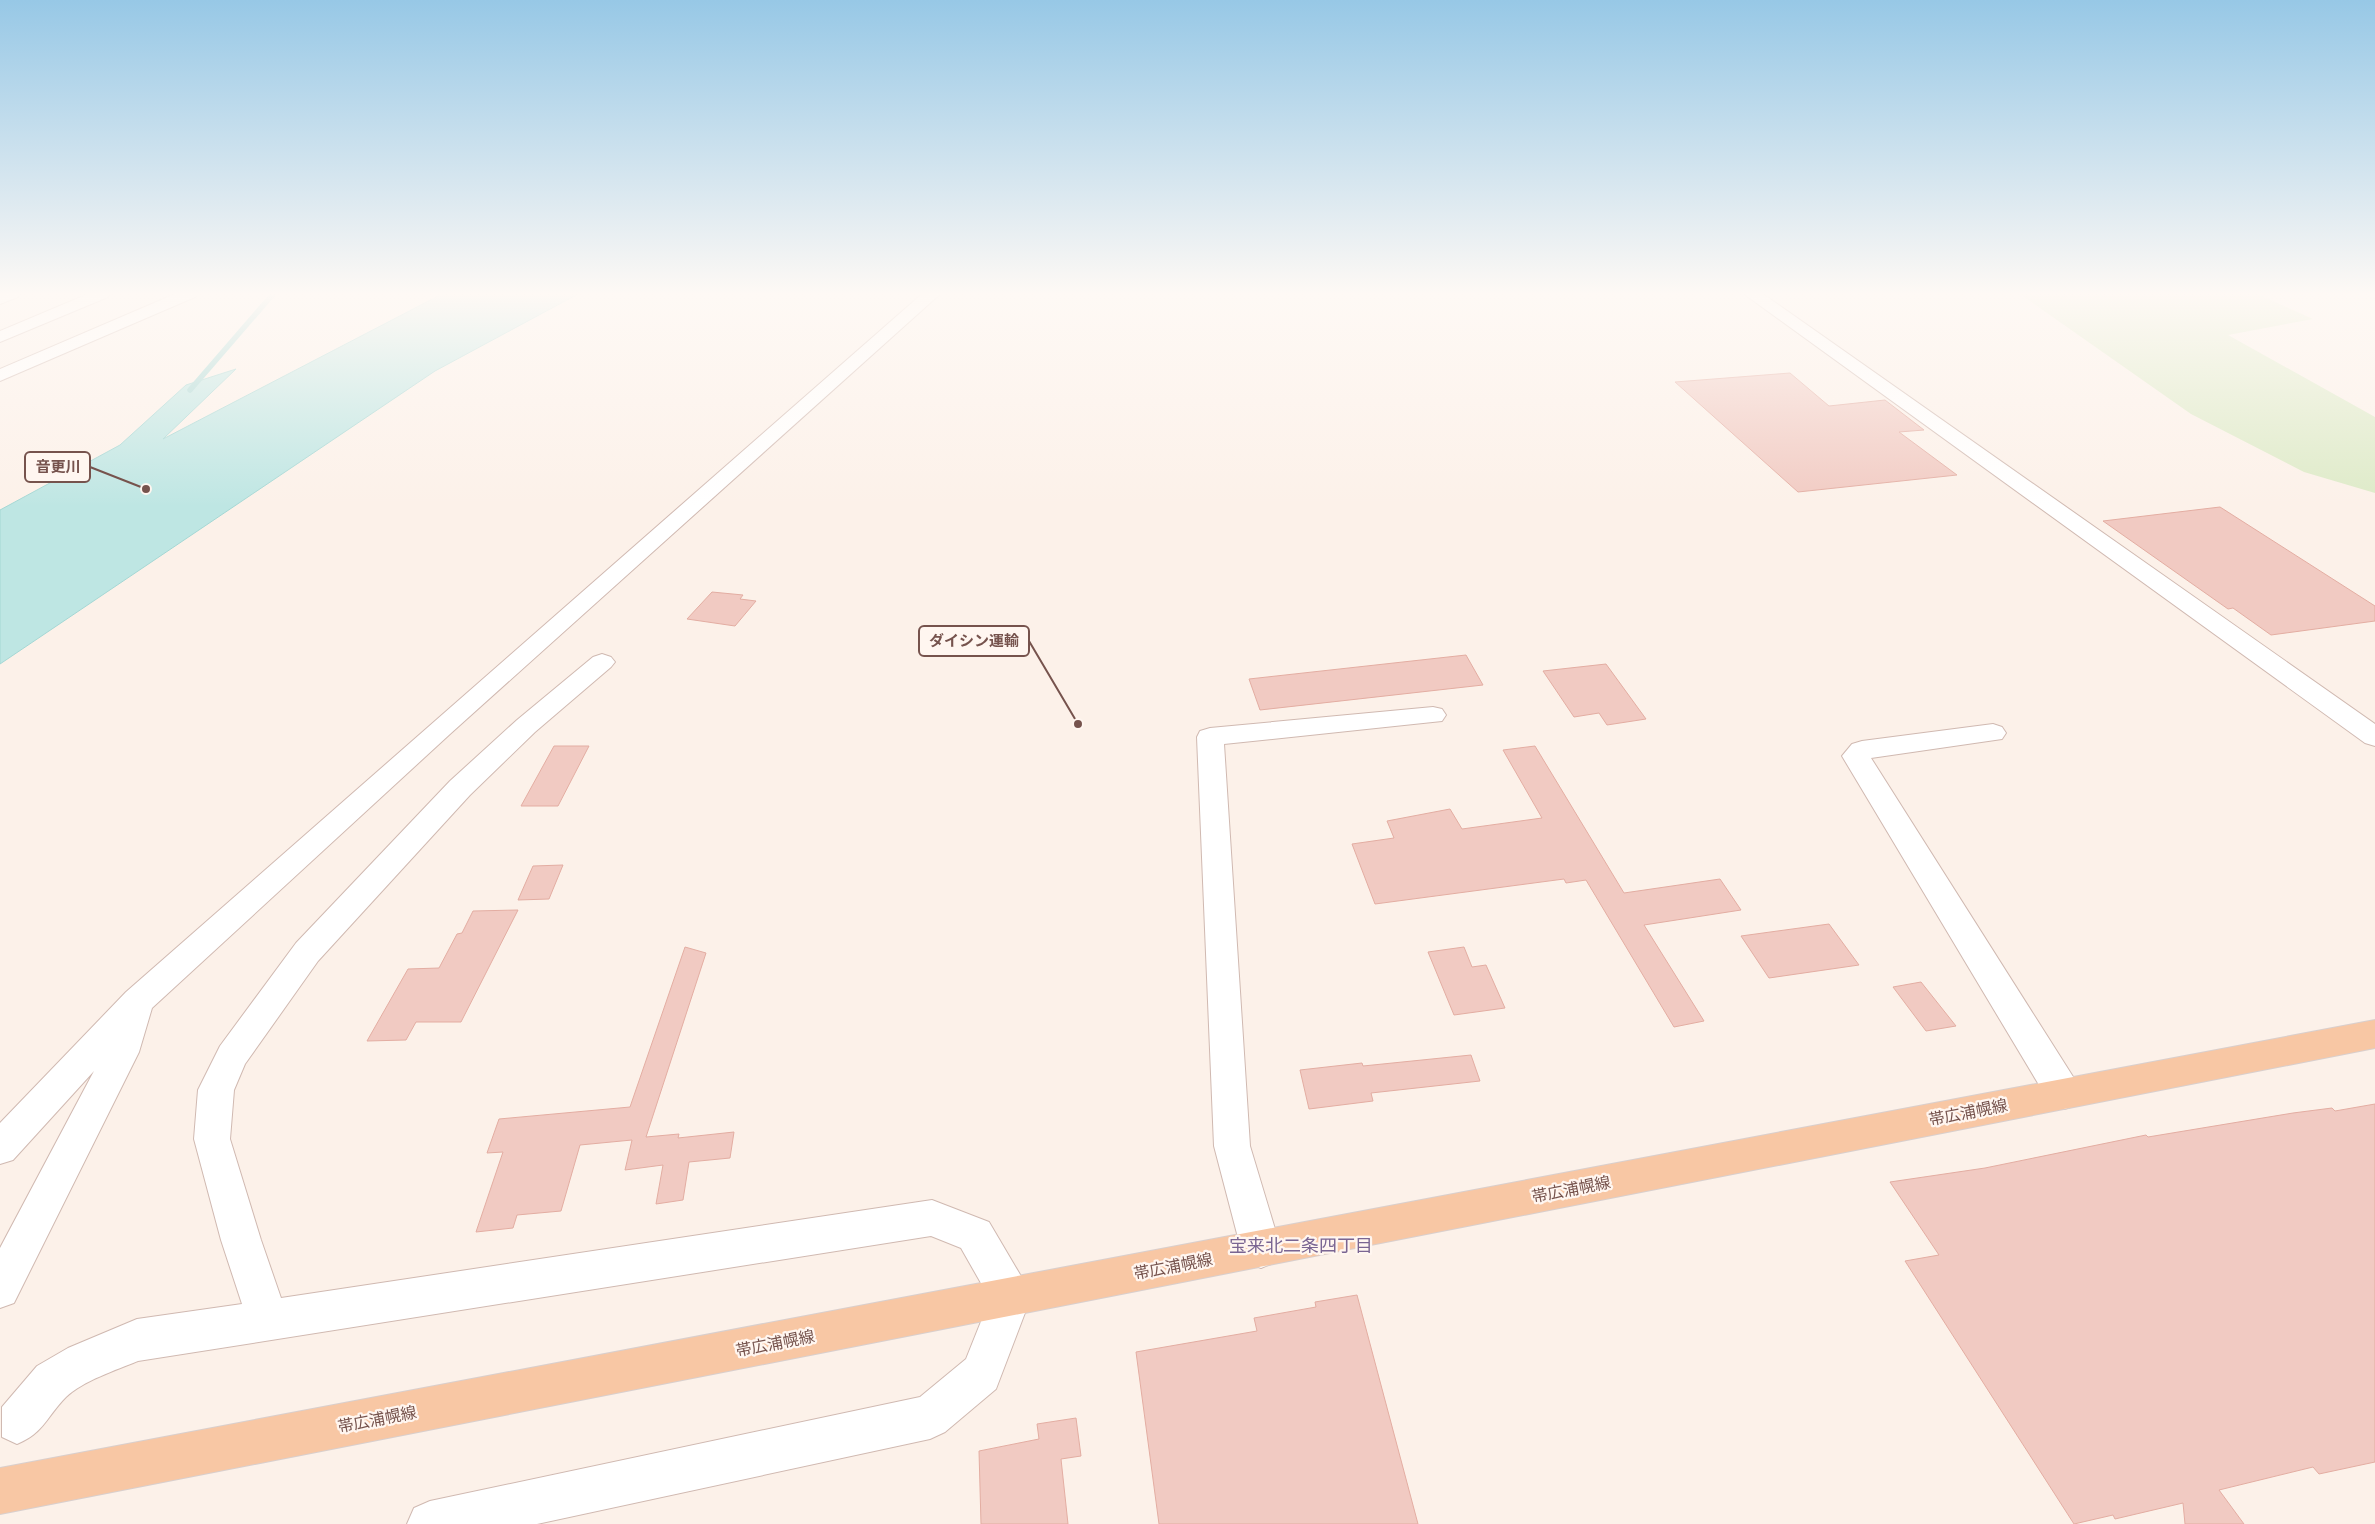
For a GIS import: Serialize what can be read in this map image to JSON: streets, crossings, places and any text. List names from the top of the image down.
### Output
{
  "streets": {
    "main road": ["帯広浦幌線"]
  },
  "districts": ["宝来北二条四丁目"],
  "places": ["音更川", "ダイシン運輸"]
}
